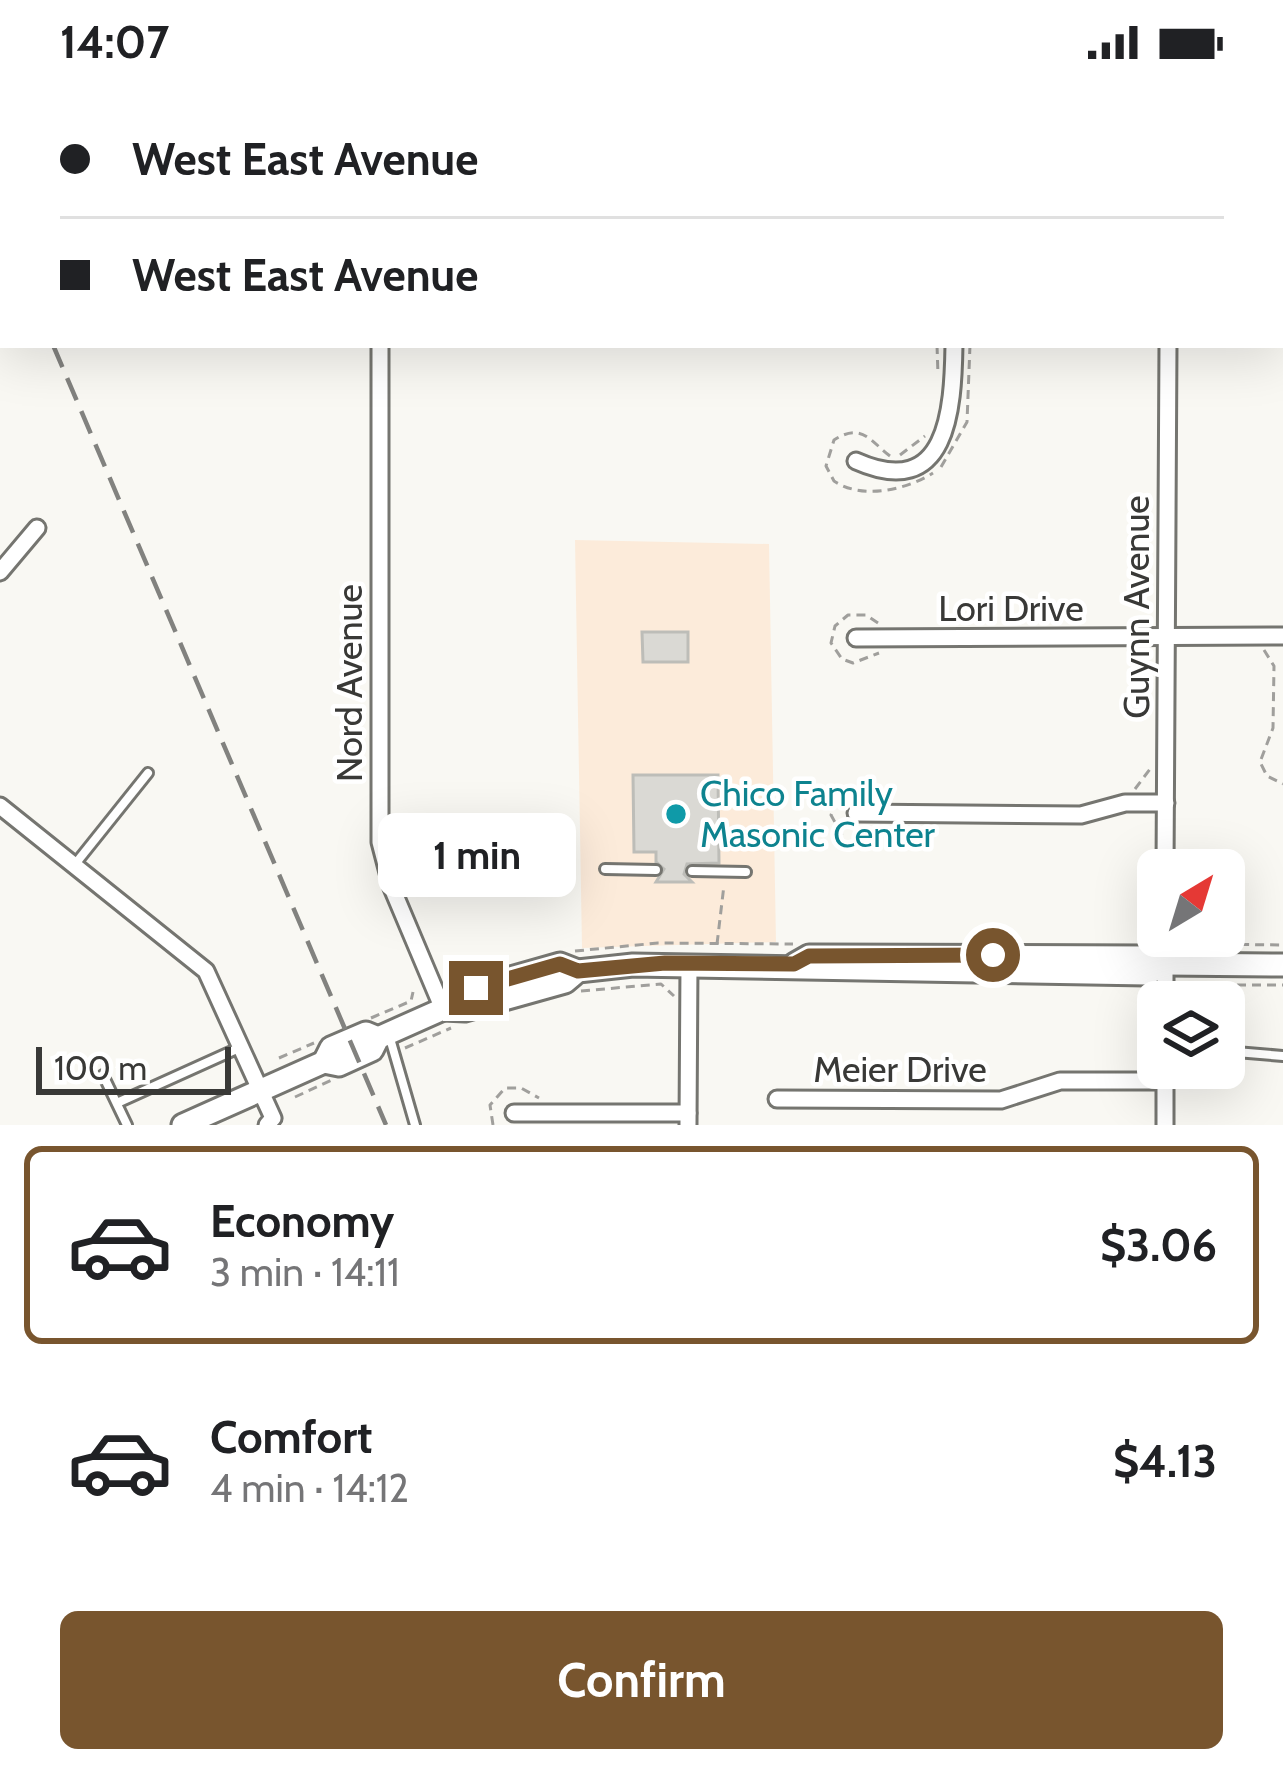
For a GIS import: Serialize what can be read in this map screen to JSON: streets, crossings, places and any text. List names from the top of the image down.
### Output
{
  "streets": {
    "street": [
      "Guynn Avenue",
      "Lori Drive",
      "Nord Avenue",
      "Meier Drive"
    ]
  },
  "crossings": [
    ["Guynn Avenue", "Lori Drive"]
  ],
  "places": ["Chico Family Masonic Center"],
  "scale_bar": "100 m",
  "north": "top right",
  "page": {
    "status": "14:07",
    "banner": ["West East Avenue", "West East Avenue"],
    "bubble": "1 min",
    "scale": "100 m",
    "list": [
      {
        "name": "Economy",
        "note": "3 min · 14:11",
        "value": "$3.06"
      },
      {
        "name": "Comfort",
        "note": "4 min · 14:12",
        "value": "$4.13"
      }
    ],
    "buttons": "Confirm"
  }
}
